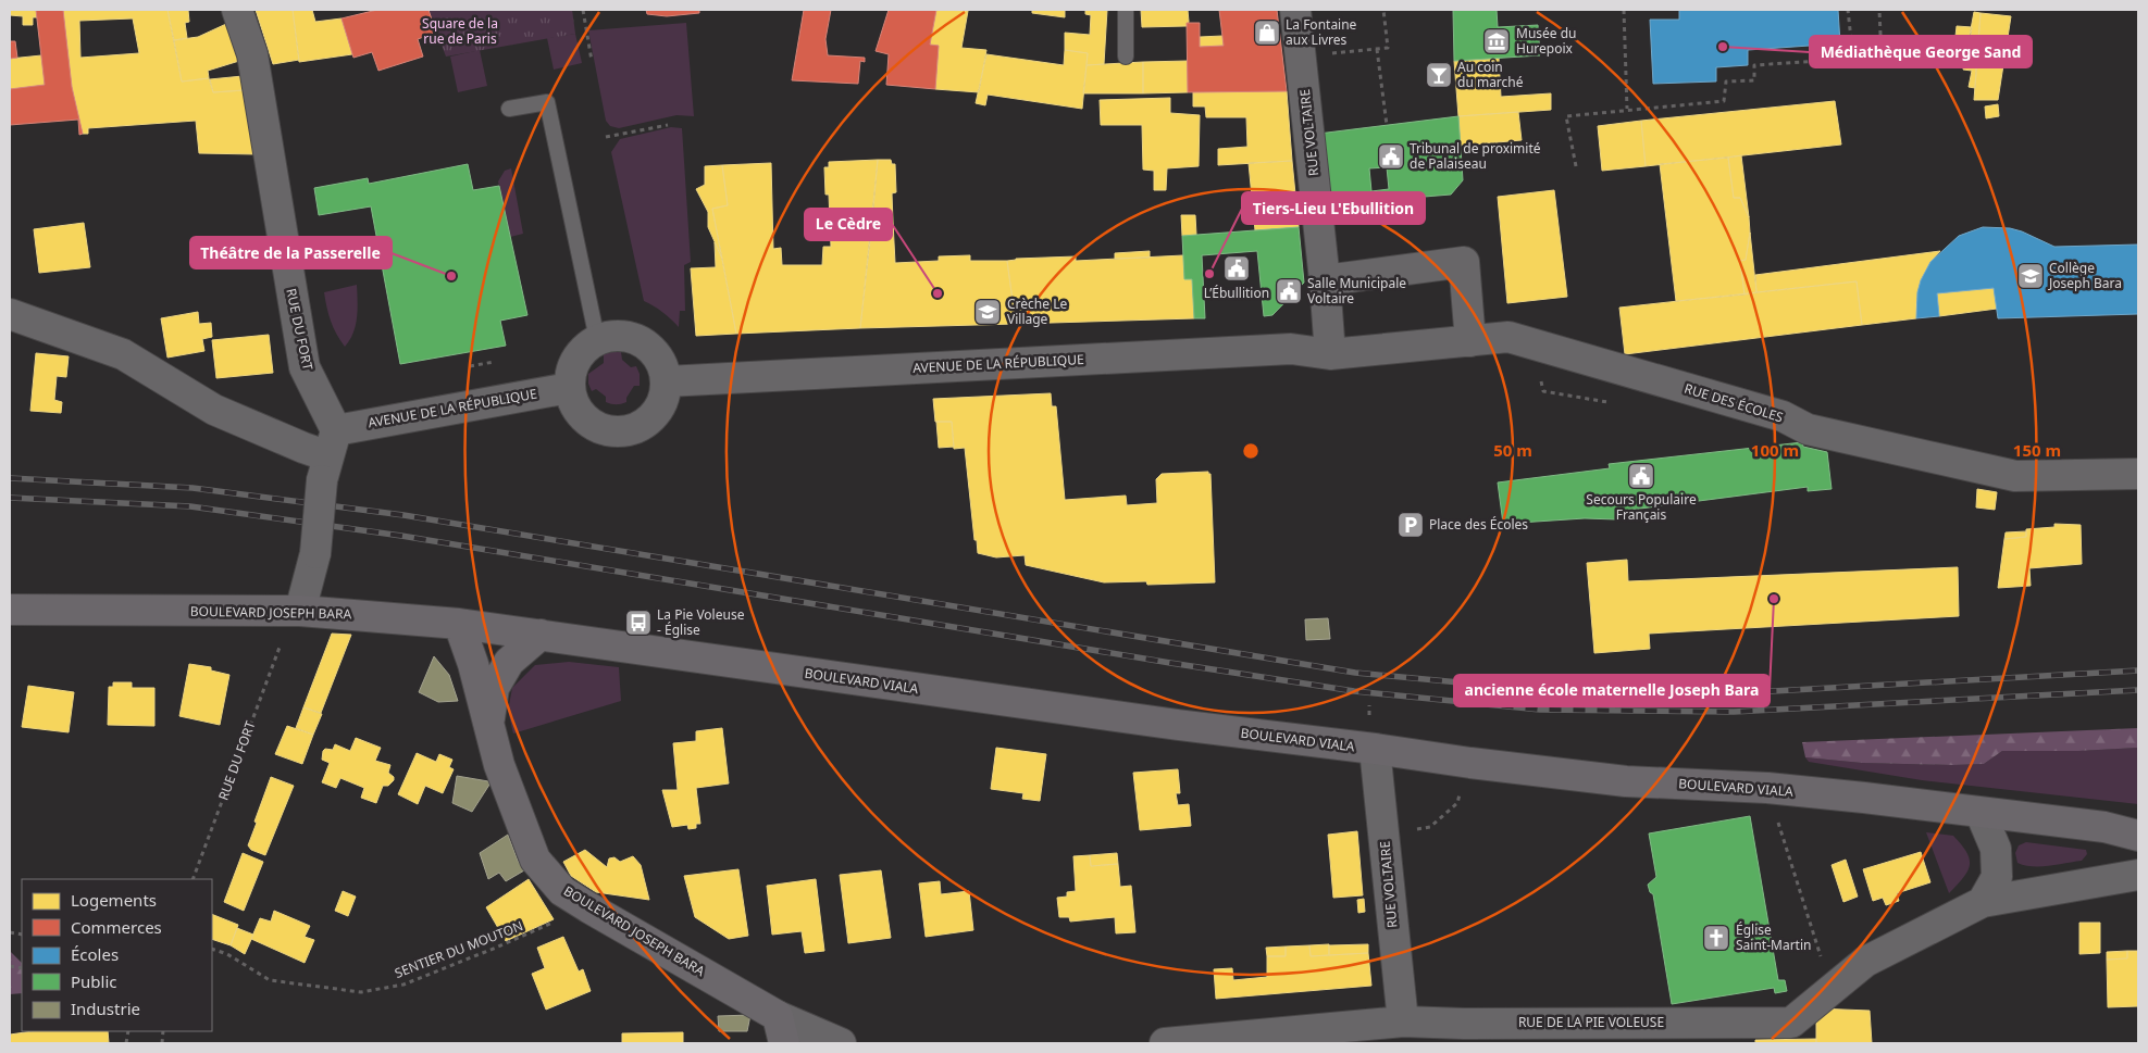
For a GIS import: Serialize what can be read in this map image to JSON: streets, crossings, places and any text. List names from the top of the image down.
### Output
{
  "streets": {
    "street": [
      "RUE VOLTAIRE",
      "RUE DU FORT",
      "AVENUE DE LA RÉPUBLIQUE",
      "RUE DES ÉCOLES",
      "BOULEVARD JOSEPH BARA",
      "BOULEVARD VIALA",
      "RUE DE LA PIE VOLEUSE"
    ],
    "path": ["SENTIER DU MOUTON"]
  },
  "crossings": [
    ["RUE VOLTAIRE", "AVENUE DE LA RÉPUBLIQUE"],
    ["RUE VOLTAIRE", "RUE DES ÉCOLES"],
    ["RUE VOLTAIRE", "BOULEVARD VIALA"],
    ["RUE VOLTAIRE", "RUE DE LA PIE VOLEUSE"],
    ["RUE DU FORT", "AVENUE DE LA RÉPUBLIQUE"],
    ["RUE DU FORT", "BOULEVARD JOSEPH BARA"],
    ["AVENUE DE LA RÉPUBLIQUE", "RUE DES ÉCOLES"],
    ["BOULEVARD JOSEPH BARA", "BOULEVARD VIALA"],
    ["BOULEVARD JOSEPH BARA", "SENTIER DU MOUTON"]
  ],
  "parks": ["Square de la rue de Paris"],
  "places": {
    "shop": ["La Fontaine aux Livres"],
    "museum": ["Musée du Hurepoix"],
    "other": [
      "Médiathèque George Sand",
      "Tiers-Lieu L'Ebullition",
      "Théâtre de la Passerelle",
      "Le Cèdre",
      "ancienne école maternelle Joseph Bara"
    ],
    "bar": ["Au coin du marché"],
    "public building": [
      "Tribunal de proximité de Palaiseau",
      "L’Ébullition",
      "Salle Municipale Voltaire",
      "Secours Populaire Français"
    ],
    "school or university": ["Collège Joseph Bara", "Crèche Le Village"],
    "parking": ["Place des Écoles"],
    "bus stop": ["La Pie Voleuse - Église"],
    "church": ["Église Saint-Martin"]
  },
  "legend": [
    "Logements",
    "Commerces",
    "Écoles",
    "Public",
    "Industrie"
  ],
  "rings": ["50 m", "100 m", "150 m"]
}
